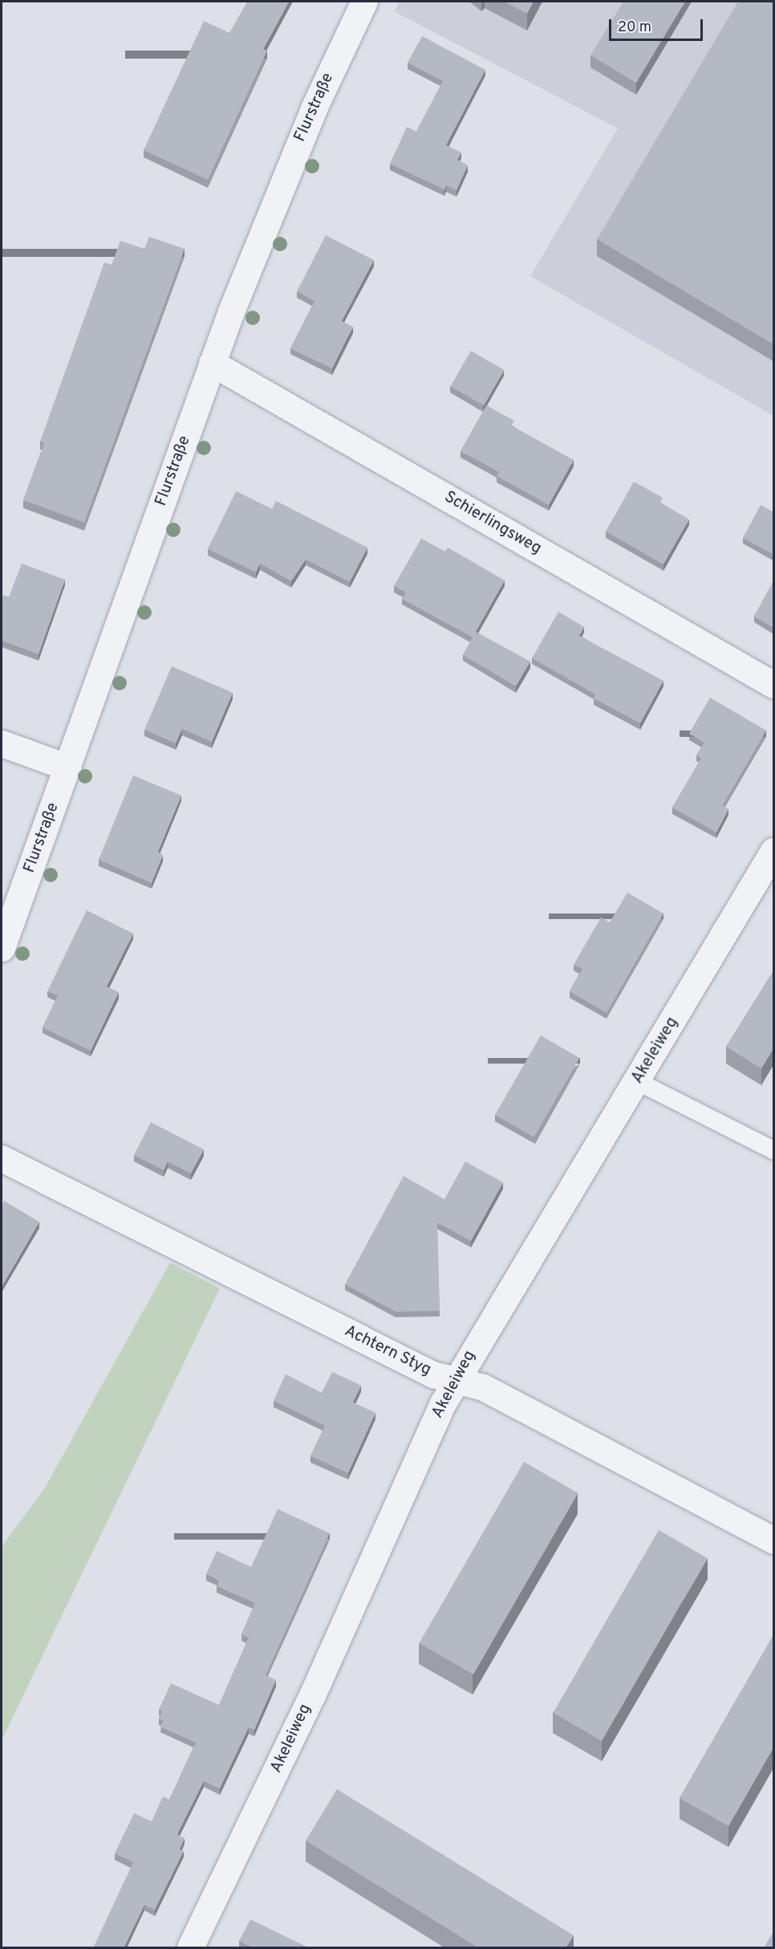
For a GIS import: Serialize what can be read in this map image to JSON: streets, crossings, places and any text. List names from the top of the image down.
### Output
{
  "streets": {
    "street": [
      "Flurstraße",
      "Schierlingsweg",
      "Akeleiweg",
      "Achtern Styg"
    ]
  },
  "crossings": [
    ["Flurstraße", "Schierlingsweg"],
    ["Akeleiweg", "Achtern Styg"]
  ],
  "scale_bar": "20 m"
}
